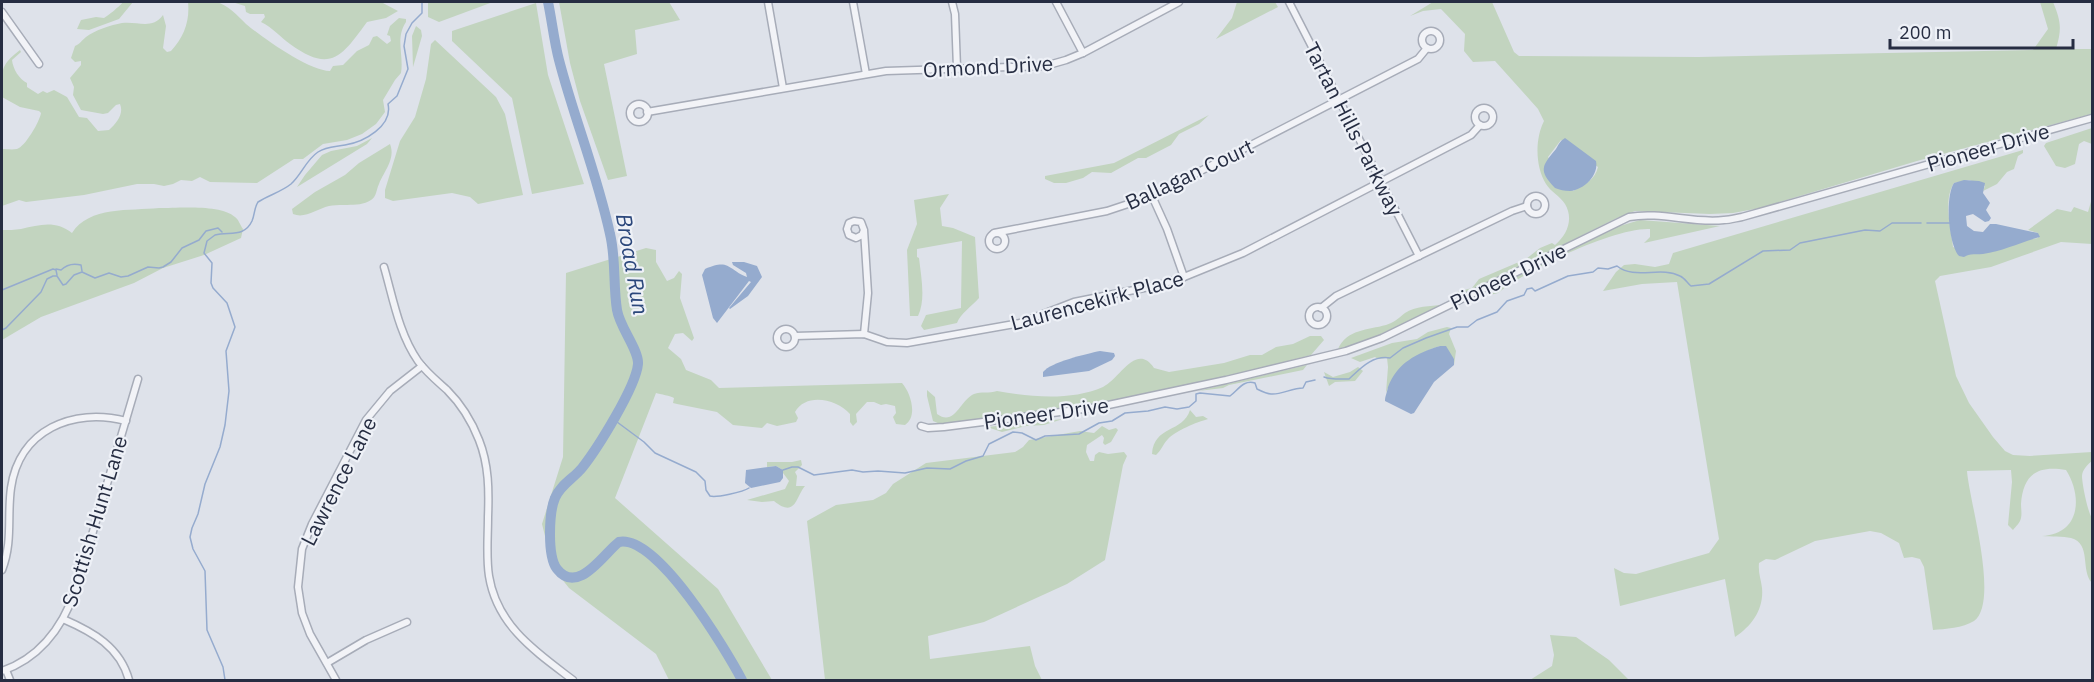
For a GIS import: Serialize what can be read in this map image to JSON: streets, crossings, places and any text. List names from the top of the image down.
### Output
{
  "streets": {
    "street": [
      "Ormond Drive",
      "Tartan Hills Parkway",
      "Pioneer Drive",
      "Ballagan Court",
      "Laurencekirk Place",
      "Lawrence Lane",
      "Scottish Hunt Lane"
    ]
  },
  "crossings": [
    ["Tartan Hills Parkway", "Ballagan Court"],
    ["Tartan Hills Parkway", "Laurencekirk Place"]
  ],
  "water": ["Broad Run"],
  "scale_bar": "200 m"
}
